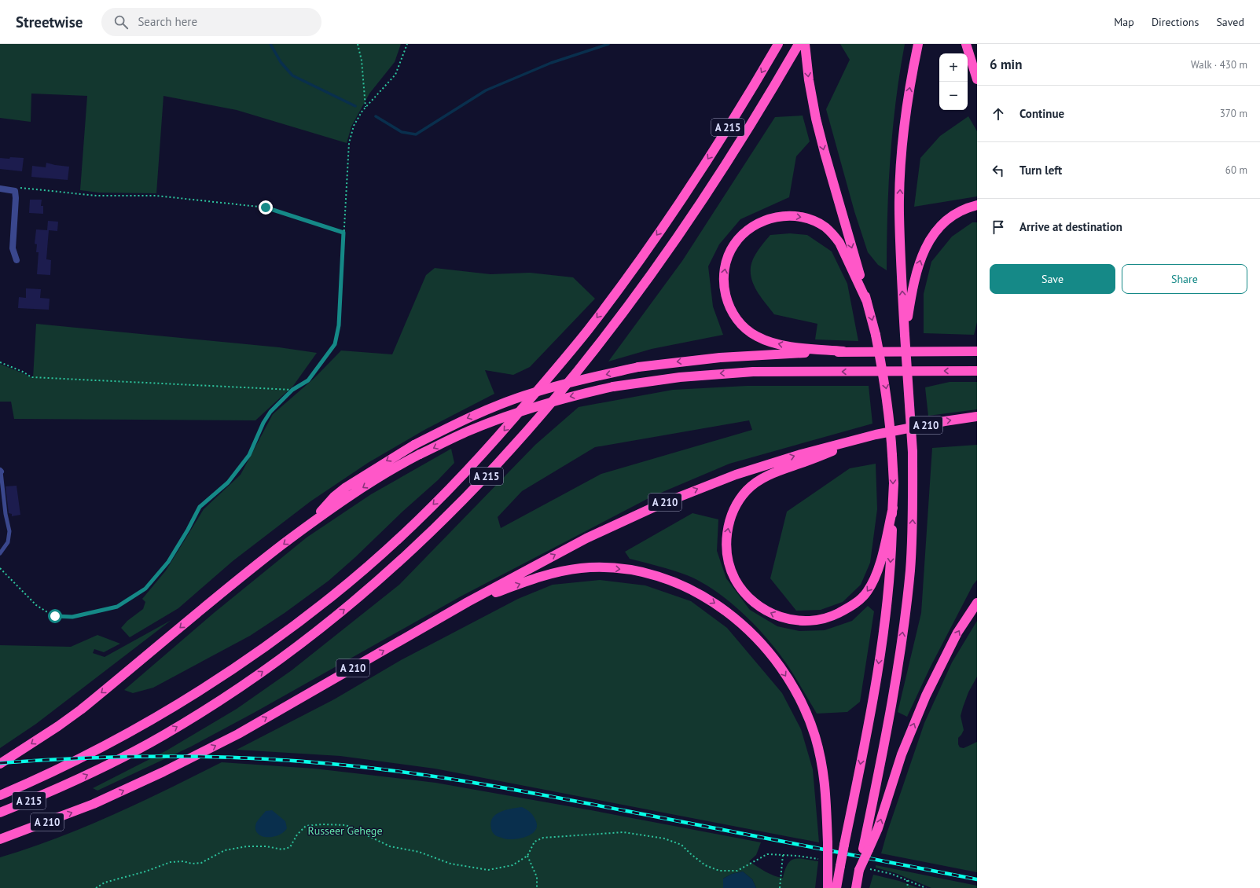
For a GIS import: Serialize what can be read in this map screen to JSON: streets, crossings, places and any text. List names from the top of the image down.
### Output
{
  "streets": {
    "highway": ["A 215", "A 210"]
  },
  "parks": ["Russeer Gehege"],
  "page": {
    "header": "Streetwise",
    "search": "Search here",
    "nav": ["Map", "Directions", "Saved"],
    "heading": ["6 min", "Walk · 430 m"],
    "map_buttons": ["+", "−"],
    "list": [
      ["Continue", "370 m"],
      ["Turn left", "60 m"],
      "Arrive at destination"
    ],
    "buttons": ["Save", "Share"]
  }
}
